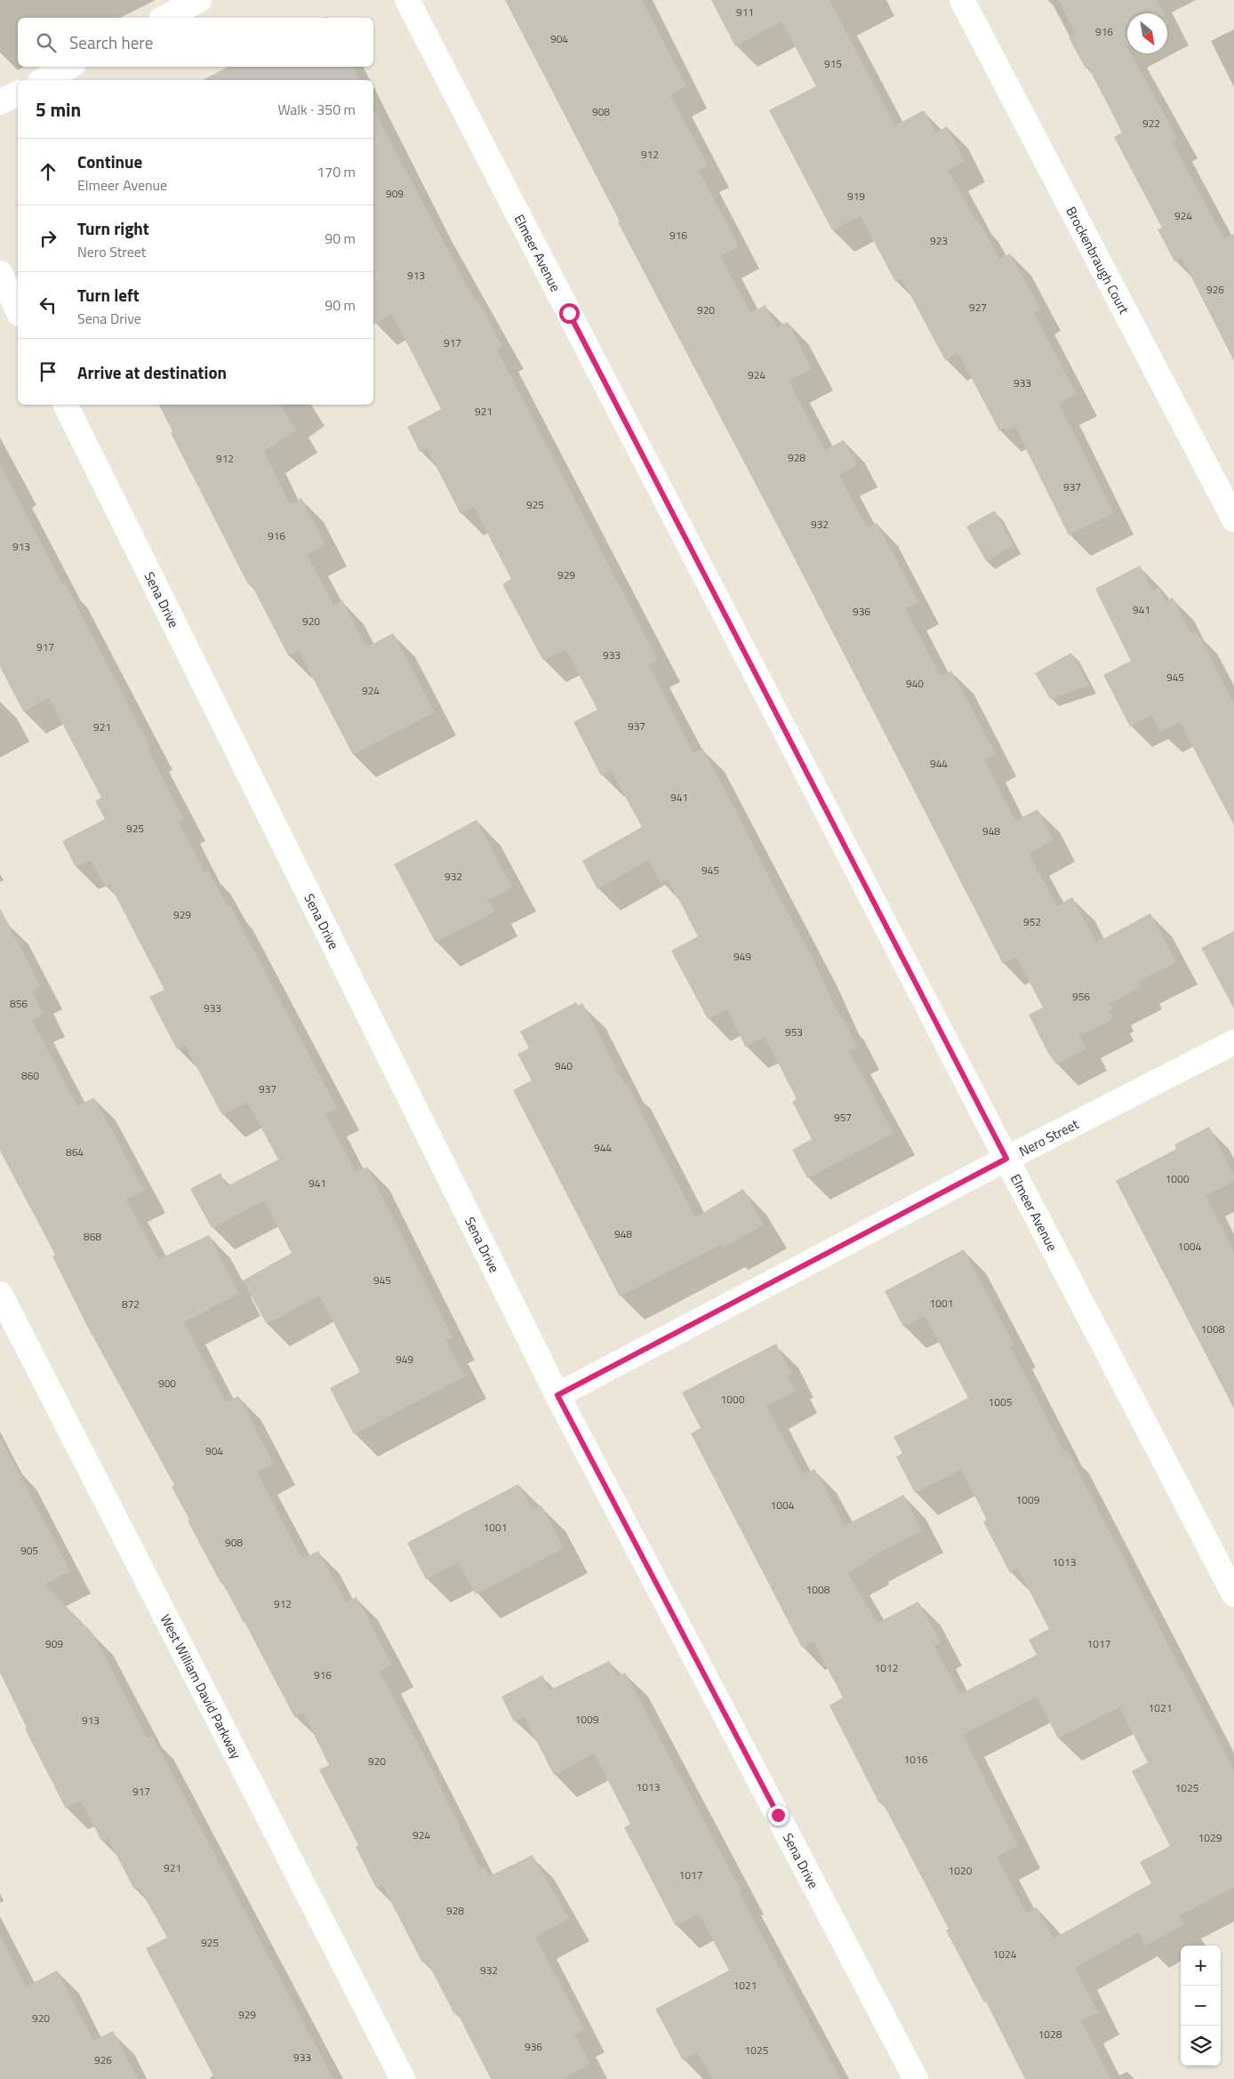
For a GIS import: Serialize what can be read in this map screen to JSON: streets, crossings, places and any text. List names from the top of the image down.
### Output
{
  "streets": {
    "street": [
      "Elmeer Avenue",
      "Brockenbraugh Court",
      "Sena Drive",
      "Nero Street",
      "West William David Parkway"
    ]
  },
  "crossings": [
    ["Elmeer Avenue", "Nero Street"],
    ["Sena Drive", "Nero Street"]
  ],
  "house_numbers": [
    "911",
    "916",
    "904",
    "915",
    "908",
    "922",
    "912",
    "909",
    "919",
    "924",
    "916",
    "923",
    "913",
    "926",
    "927",
    "920",
    "917",
    "924",
    "933",
    "921",
    "928",
    "912",
    "937",
    "925",
    "932",
    "916",
    "913",
    "929",
    "941",
    "936",
    "920",
    "917",
    "933",
    "945",
    "940",
    "924",
    "937",
    "921",
    "944",
    "941",
    "925",
    "948",
    "945",
    "932",
    "929",
    "952",
    "949",
    "956",
    "856",
    "933",
    "953",
    "940",
    "860",
    "937",
    "957",
    "944",
    "864",
    "1000",
    "941",
    "948",
    "868",
    "1004",
    "945",
    "1001",
    "872",
    "1008",
    "949",
    "900",
    "1000",
    "1005",
    "904",
    "1009",
    "1004",
    "1001",
    "908",
    "905",
    "1013",
    "1008",
    "912",
    "909",
    "1017",
    "1012",
    "916",
    "1021",
    "1009",
    "913",
    "1016",
    "920",
    "1013",
    "1025",
    "917",
    "924",
    "1029",
    "921",
    "1020",
    "1017",
    "928",
    "925",
    "1024",
    "932",
    "1021",
    "929",
    "920",
    "1028",
    "936",
    "1025",
    "933",
    "926"
  ],
  "north": "bottom right",
  "page": {
    "search": "Search here",
    "heading": ["5 min", "Walk · 350 m"],
    "list": [
      ["Continue", "Elmeer Avenue", "170 m"],
      ["Turn right", "Nero Street", "90 m"],
      ["Turn left", "Sena Drive", "90 m"],
      "Arrive at destination"
    ],
    "map_buttons": ["+", "−"]
  }
}
